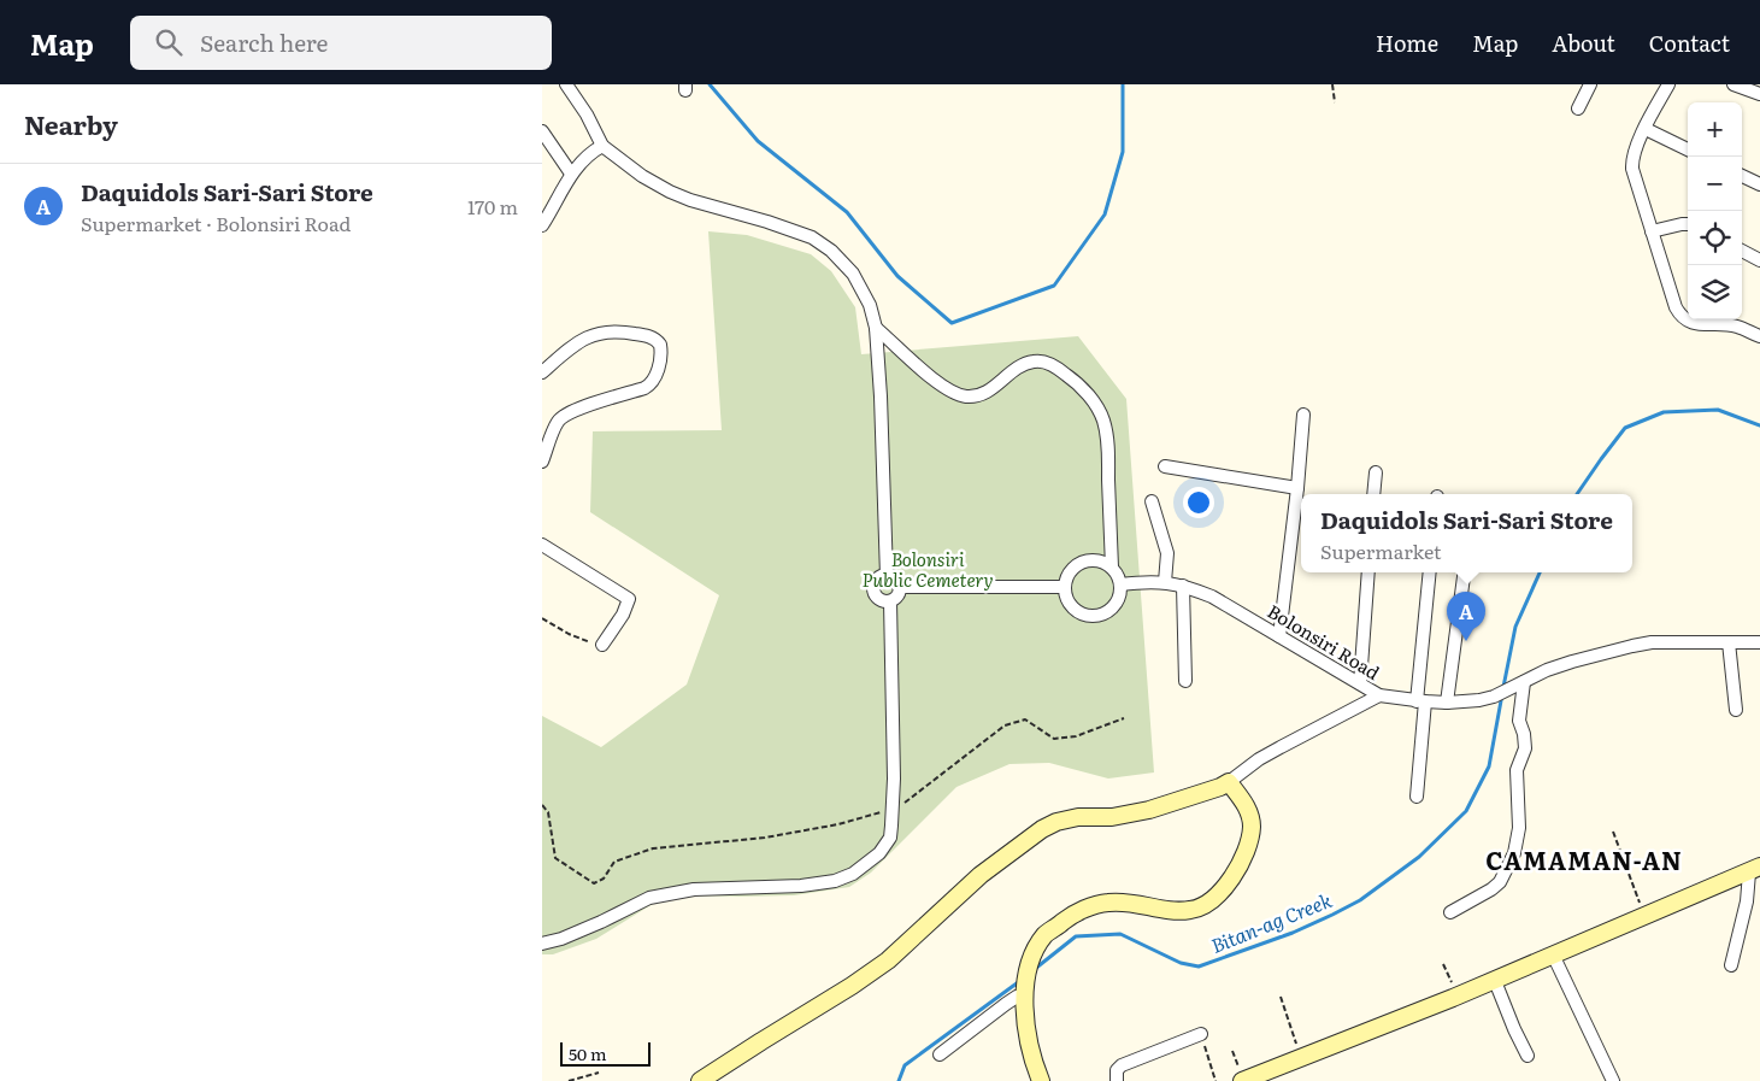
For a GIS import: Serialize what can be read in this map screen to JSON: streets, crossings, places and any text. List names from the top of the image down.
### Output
{
  "streets": {
    "street": ["Bolonsiri Road"]
  },
  "districts": ["CAMAMAN-AN"],
  "water": ["Bitan-ag Creek"],
  "parks": ["Bolonsiri Public Cemetery"],
  "scale_bar": "50 m",
  "page": {
    "header": "Map",
    "search": "Search here",
    "nav": [
      "Home",
      "Map",
      "About",
      "Contact"
    ],
    "heading": "Nearby",
    "map_buttons": ["+", "−"],
    "list": [
      {
        "mark": "A",
        "name": "Daquidols Sari-Sari Store",
        "note": "Supermarket · Bolonsiri Road",
        "value": "170 m"
      }
    ],
    "popup": ["Daquidols Sari-Sari Store", "Supermarket"],
    "pins": "A",
    "scale": "50 m"
  }
}
